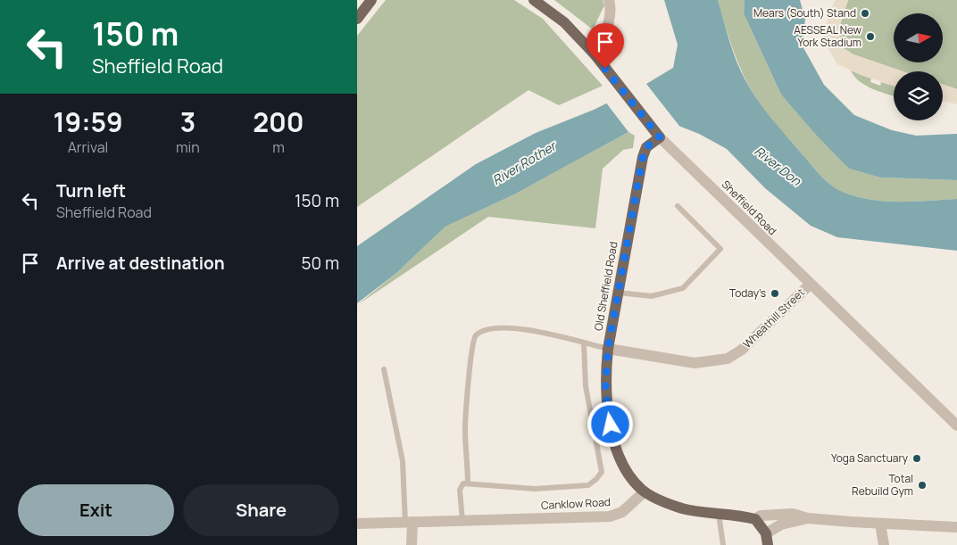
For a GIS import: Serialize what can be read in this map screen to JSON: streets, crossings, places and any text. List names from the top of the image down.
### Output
{
  "streets": {
    "main road": ["Sheffield Road", "Old Sheffield Road"],
    "street": ["Wheathill Street", "Canklow Road"]
  },
  "crossings": [
    ["Sheffield Road", "Old Sheffield Road"],
    ["Sheffield Road", "Wheathill Street"],
    ["Old Sheffield Road", "Wheathill Street"],
    ["Old Sheffield Road", "Canklow Road"]
  ],
  "water": ["River Rother", "River Don"],
  "places": [
    "Mears (South) Stand",
    "AESSEAL New York Stadium",
    "Today’s",
    "Yoga Sanctuary",
    "Total Rebuild Gym"
  ],
  "north": "right",
  "page": {
    "turn": ["150 m", "Sheffield Road"],
    "eta": [
      "19:59",
      "Arrival",
      "3",
      "min",
      "200",
      "m"
    ],
    "list": [
      {
        "name": "Turn left",
        "note": "Sheffield Road",
        "value": "150 m"
      },
      {
        "name": "Arrive at destination",
        "value": "50 m"
      }
    ],
    "buttons": ["Exit", "Share"]
  }
}
